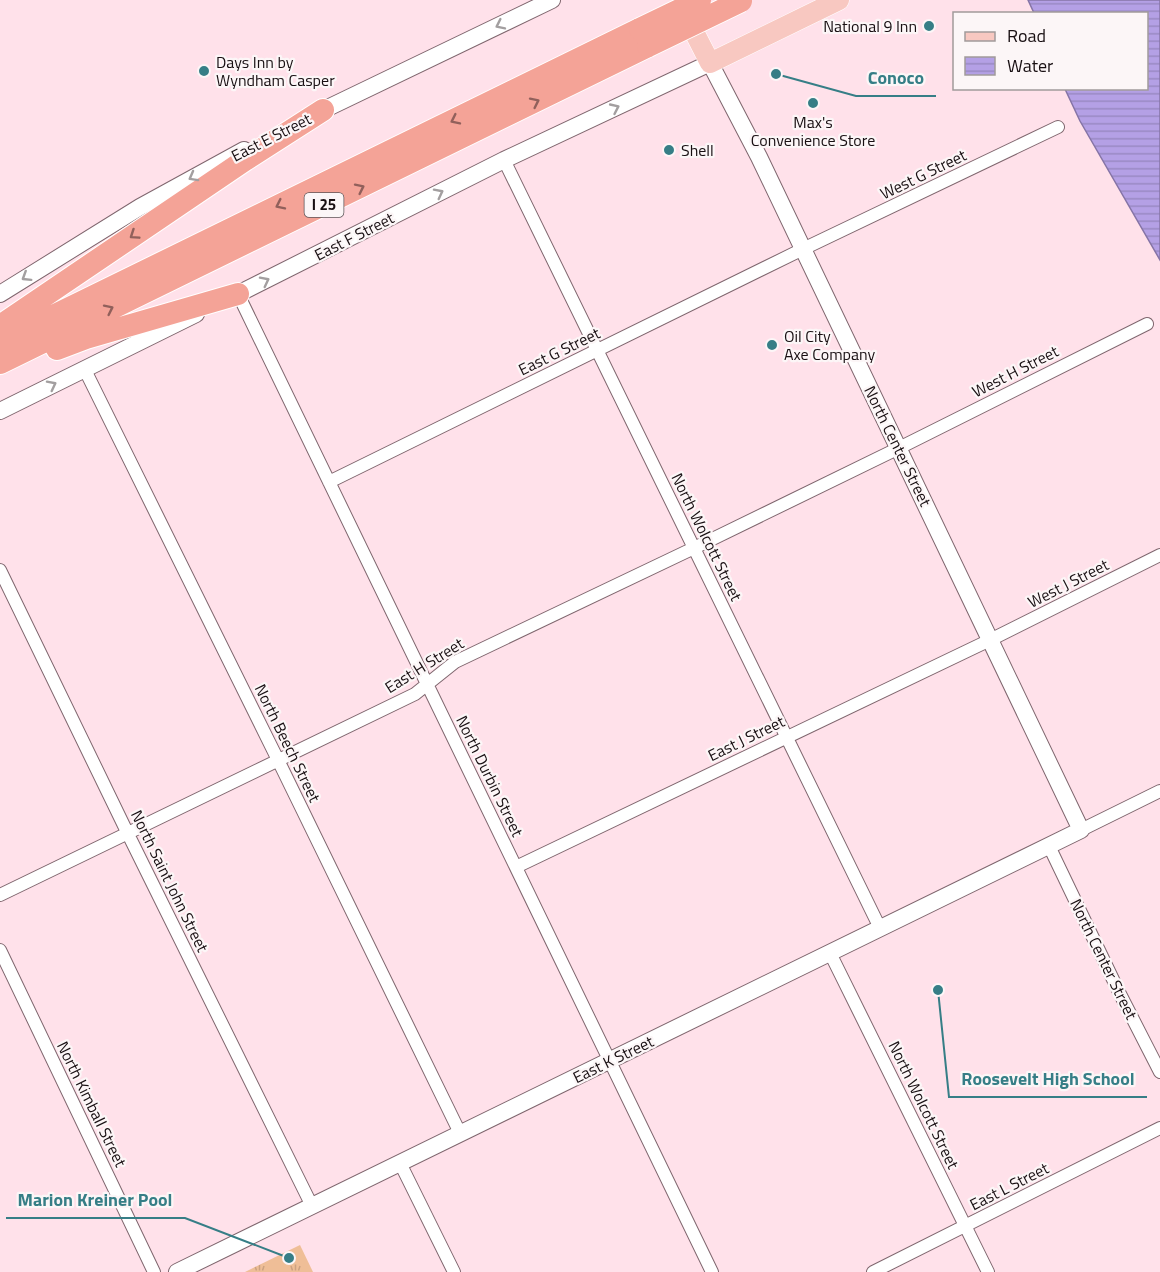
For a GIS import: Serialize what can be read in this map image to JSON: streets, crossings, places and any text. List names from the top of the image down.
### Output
{
  "streets": {
    "highway": ["I 25"],
    "main road": ["North Center Street"],
    "street": [
      "East E Street",
      "West G Street",
      "East F Street",
      "East G Street",
      "West H Street",
      "North Wolcott Street",
      "West J Street",
      "East H Street",
      "East J Street",
      "North Beech Street",
      "North Durbin Street",
      "North Saint John Street",
      "East K Street",
      "North Kimball Street",
      "East L Street"
    ]
  },
  "crossings": [
    ["West G Street", "East G Street"],
    ["West G Street", "North Center Street"],
    ["East F Street", "North Center Street"],
    ["East F Street", "North Wolcott Street"],
    ["East F Street", "North Beech Street"],
    ["East F Street", "North Durbin Street"],
    ["East G Street", "North Center Street"],
    ["East G Street", "North Wolcott Street"],
    ["East G Street", "North Durbin Street"],
    ["West H Street", "North Center Street"],
    ["West H Street", "East H Street"],
    ["North Center Street", "West J Street"],
    ["North Center Street", "East H Street"],
    ["North Center Street", "East J Street"],
    ["North Center Street", "East K Street"],
    ["North Wolcott Street", "East H Street"],
    ["North Wolcott Street", "East J Street"],
    ["North Wolcott Street", "East K Street"],
    ["North Wolcott Street", "East L Street"],
    ["West J Street", "East J Street"],
    ["East H Street", "North Beech Street"],
    ["East H Street", "North Durbin Street"],
    ["East H Street", "North Saint John Street"],
    ["East J Street", "North Durbin Street"],
    ["North Beech Street", "East K Street"],
    ["North Durbin Street", "East K Street"],
    ["North Saint John Street", "East K Street"]
  ],
  "one_way": ["East E Street", "East F Street"],
  "places": [
    "National 9 Inn",
    "Days Inn by Wyndham Casper",
    "Conoco",
    "Max's Convenience Store",
    "Shell",
    "Oil City Axe Company",
    "Roosevelt High School",
    "Marion Kreiner Pool"
  ],
  "legend": ["Road", "Water"]
}
